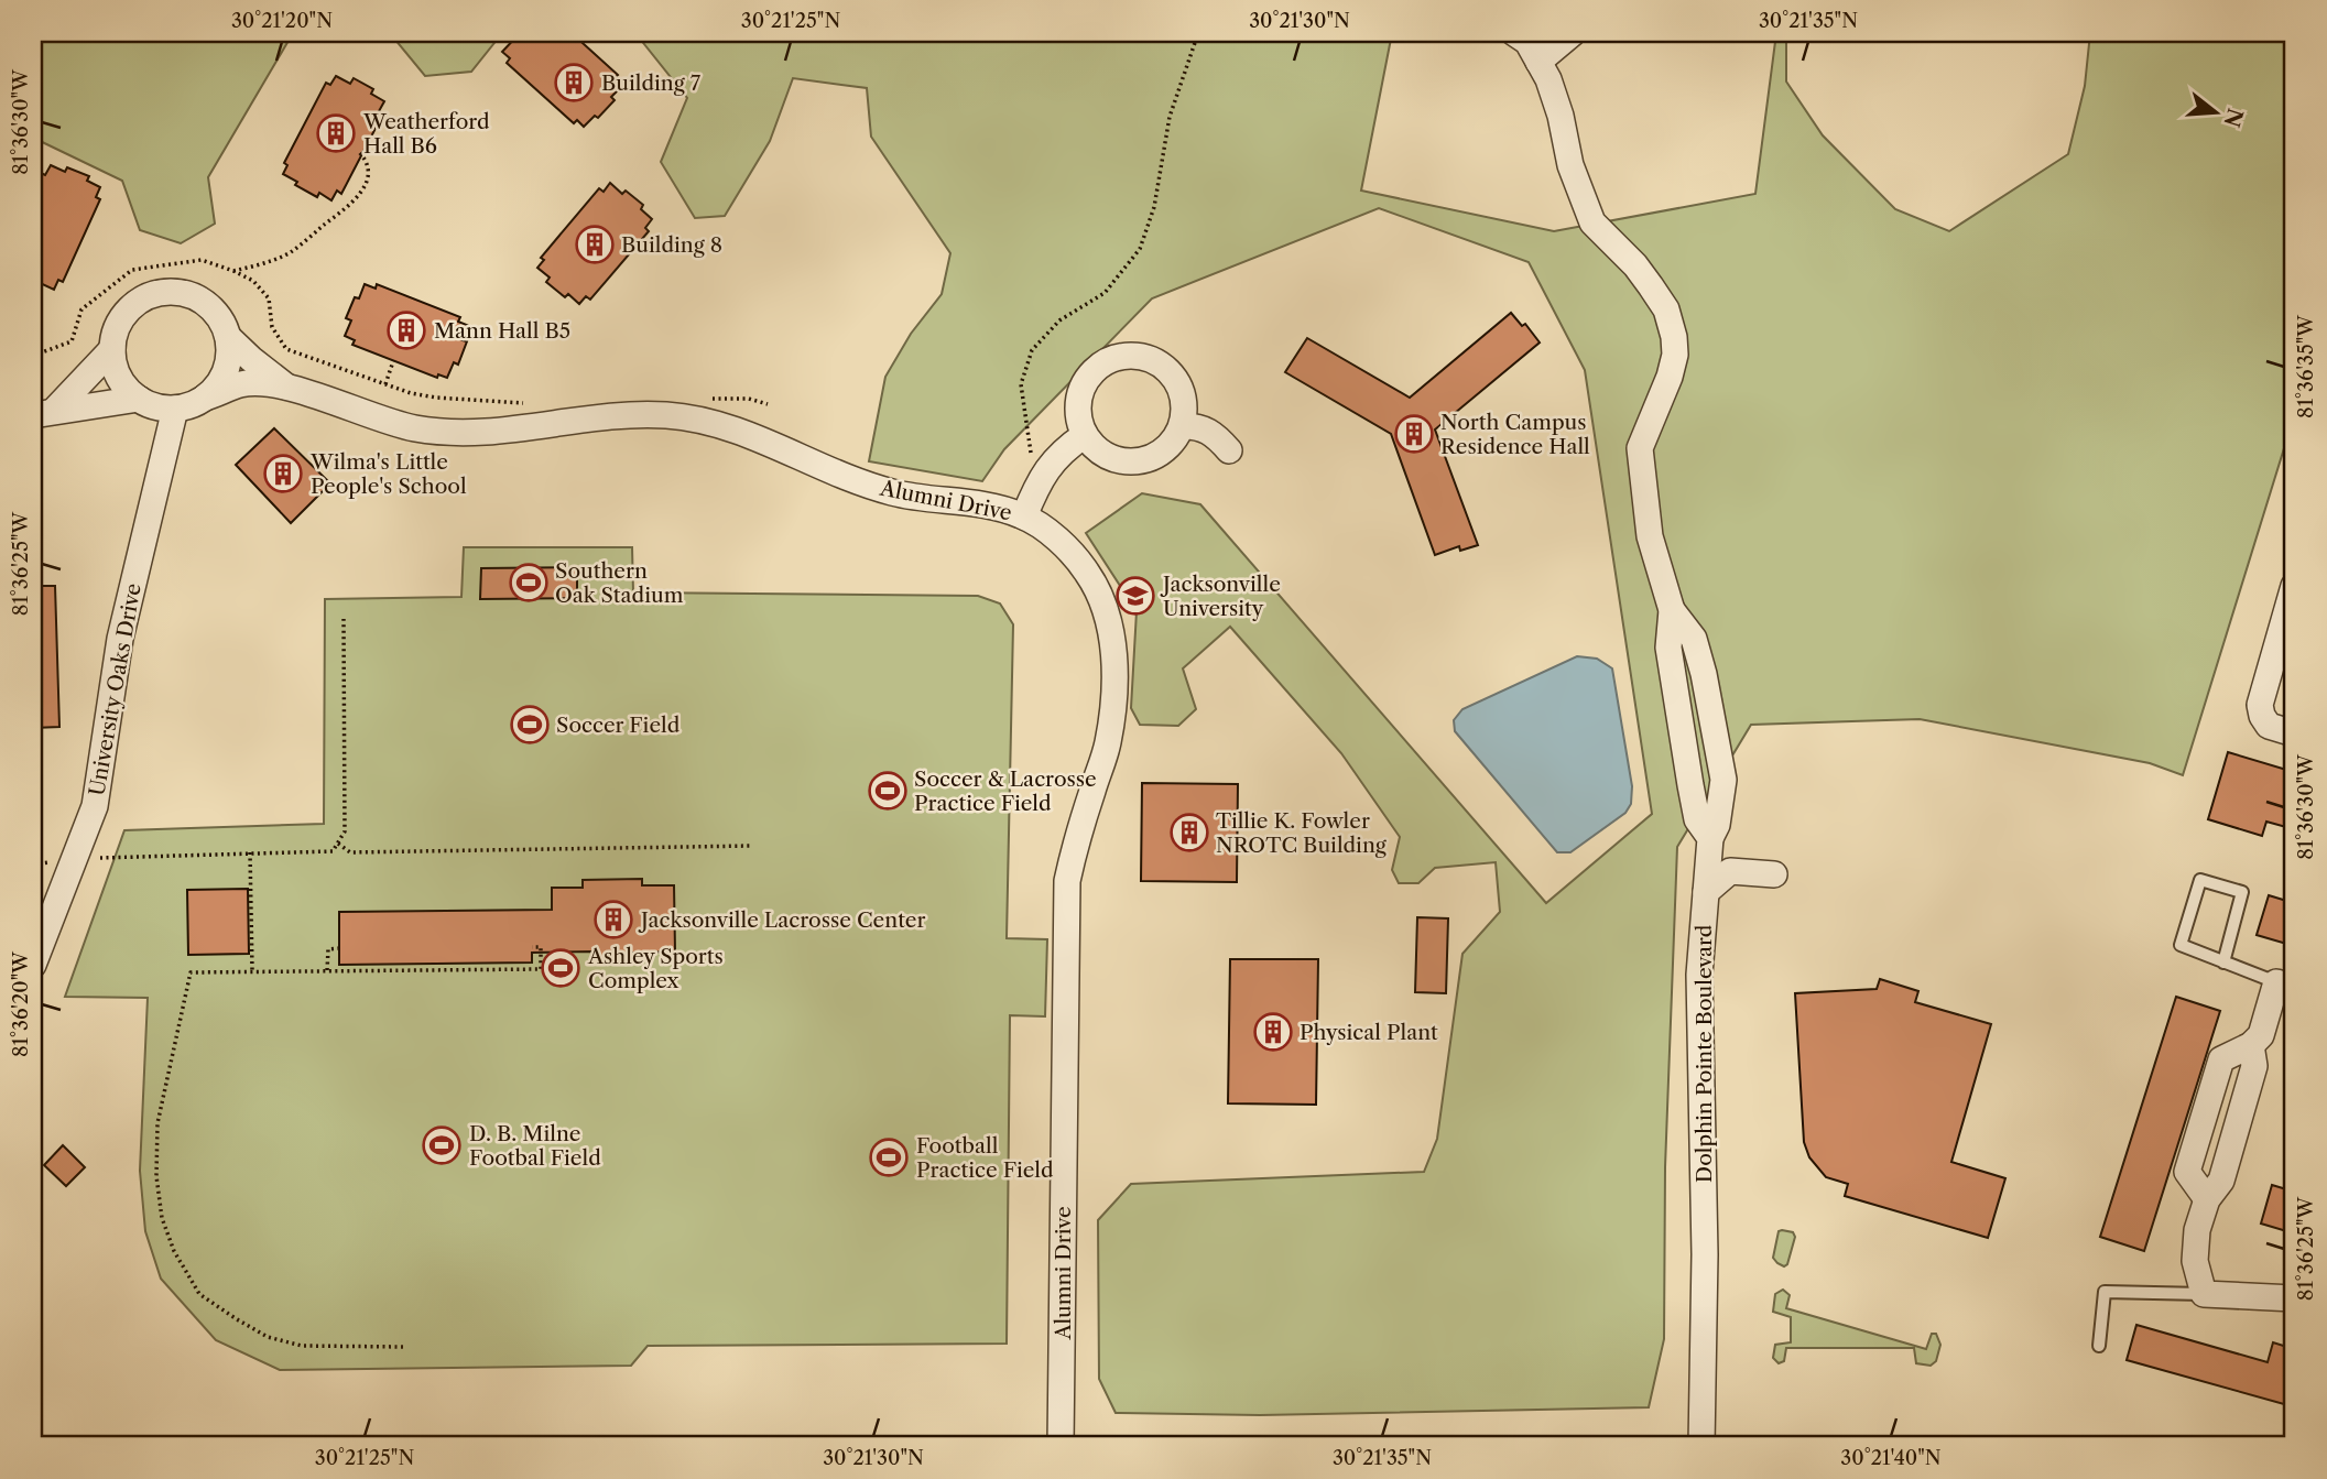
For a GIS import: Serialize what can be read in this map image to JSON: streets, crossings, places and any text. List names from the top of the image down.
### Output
{
  "streets": {
    "street": ["Alumni Drive", "University Oaks Drive", "Dolphin Pointe Boulevard"]
  },
  "crossings": [
    ["Alumni Drive", "University Oaks Drive"]
  ],
  "places": {
    "building": [
      "Building 7",
      "Weatherford Hall B6",
      "Building 8",
      "Mann Hall B5",
      "North Campus Residence Hall",
      "Wilma's Little People's School",
      "Tillie K. Fowler NROTC Building",
      "Jacksonville Lacrosse Center",
      "Physical Plant"
    ],
    "sports": [
      "Southern Oak Stadium",
      "Soccer Field",
      "Soccer & Lacrosse Practice Field",
      "Ashley Sports Complex",
      "D. B. Milne Footbal Field",
      "Football Practice Field"
    ],
    "school or university": ["Jacksonville University"]
  },
  "north": "right",
  "coordinates": [
    "30°21'20\"N",
    "30°21'25\"N",
    "30°21'30\"N",
    "30°21'35\"N",
    "81°36'30\"W",
    "81°36'35\"W",
    "81°36'25\"W",
    "81°36'20\"W",
    "30°21'40\"N"
  ]
}
